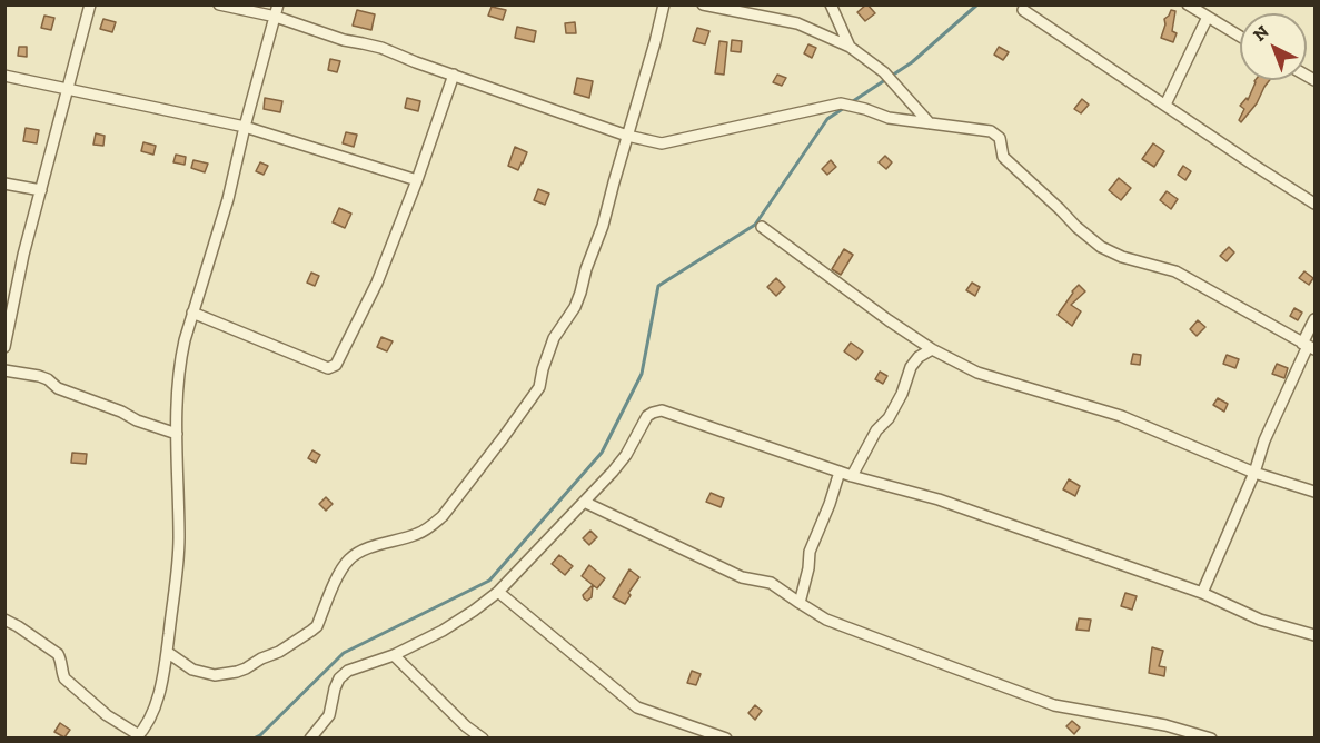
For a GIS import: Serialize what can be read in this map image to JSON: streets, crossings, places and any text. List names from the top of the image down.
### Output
{
  "north": "top left"
}
